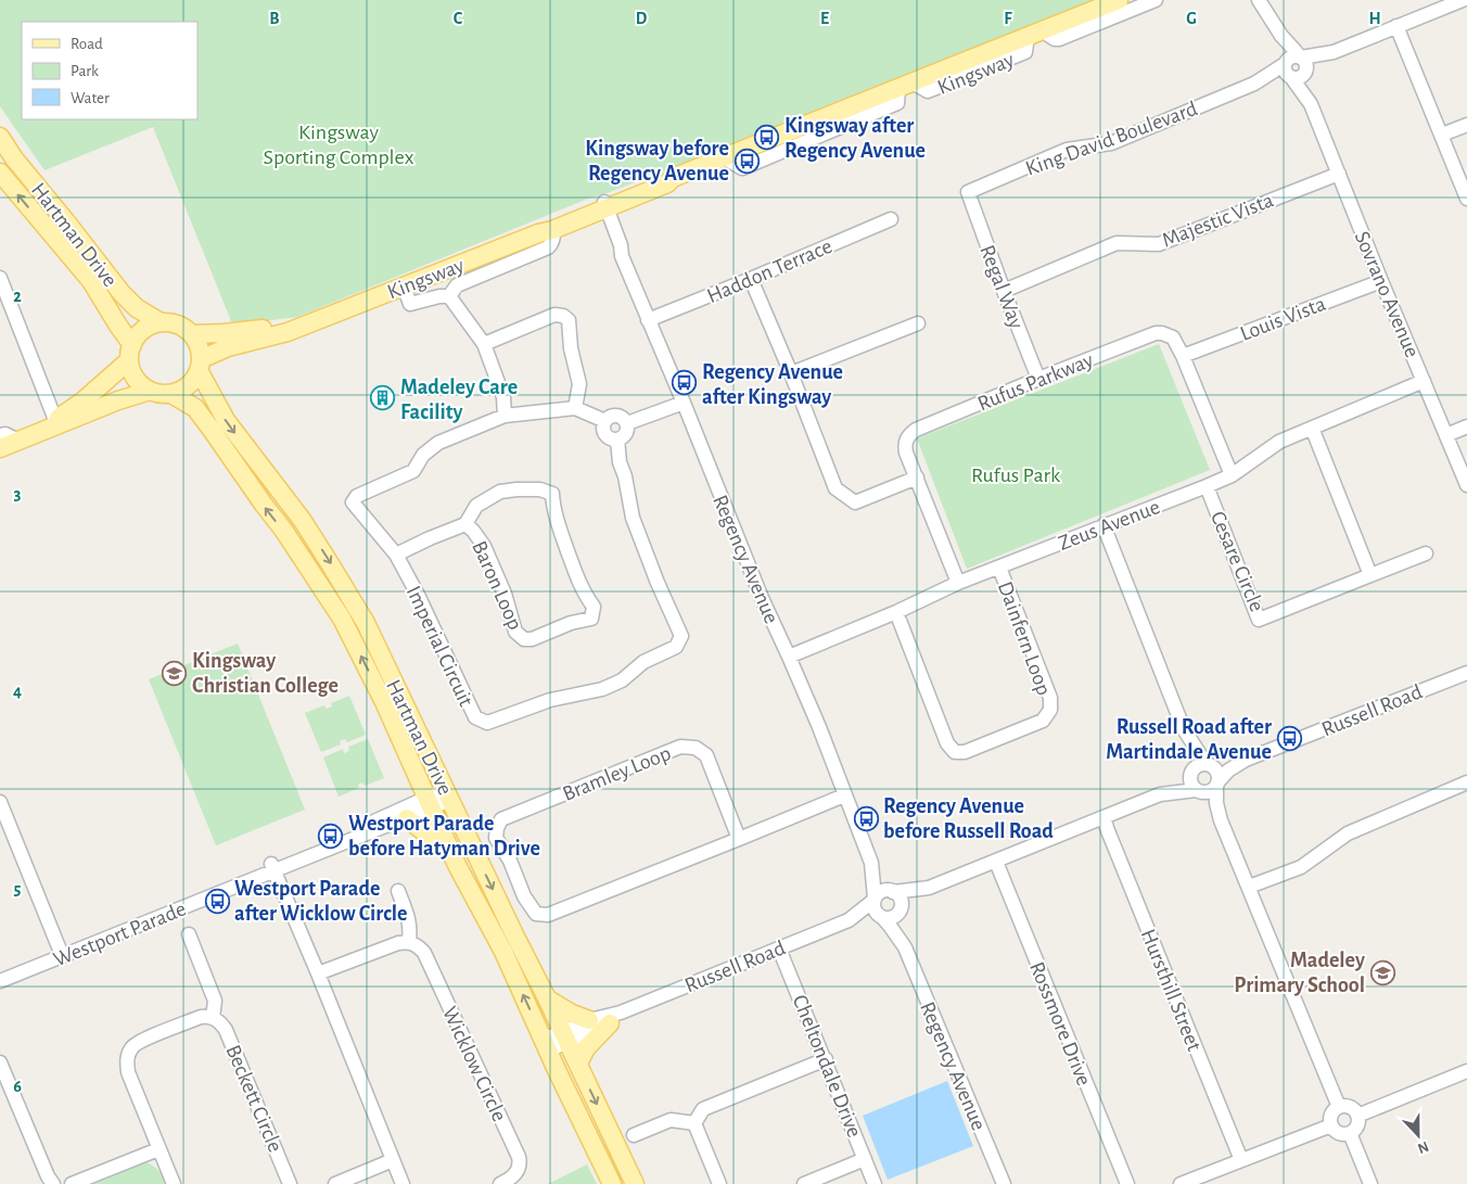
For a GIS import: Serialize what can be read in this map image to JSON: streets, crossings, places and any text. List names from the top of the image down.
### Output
{
  "streets": {
    "main road": ["Kingsway", "Hartman Drive"],
    "street": [
      "King David Boulevard",
      "Majestic Vista",
      "Haddon Terrace",
      "Regal Way",
      "Sovrano Avenue",
      "Louis Vista",
      "Rufus Parkway",
      "Zeus Avenue",
      "Regency Avenue",
      "Cesare Circle",
      "Baron Loop",
      "Dainfern Loop",
      "Imperial Circuit",
      "Russell Road",
      "Bramley Loop",
      "Westport Parade",
      "Hursthill Street",
      "Rossmore Drive",
      "Wicklow Circle",
      "Cheltondale Drive",
      "Beckett Circle"
    ]
  },
  "crossings": [
    ["Kingsway", "Hartman Drive"],
    ["Kingsway", "Regency Avenue"],
    ["King David Boulevard", "Regal Way"],
    ["King David Boulevard", "Sovrano Avenue"],
    ["Majestic Vista", "Regal Way"],
    ["Majestic Vista", "Sovrano Avenue"],
    ["Hartman Drive", "Russell Road"],
    ["Hartman Drive", "Westport Parade"],
    ["Haddon Terrace", "Regency Avenue"],
    ["Regal Way", "Rufus Parkway"],
    ["Sovrano Avenue", "Louis Vista"],
    ["Sovrano Avenue", "Zeus Avenue"],
    ["Louis Vista", "Rufus Parkway"],
    ["Rufus Parkway", "Zeus Avenue"],
    ["Zeus Avenue", "Regency Avenue"],
    ["Zeus Avenue", "Cesare Circle"],
    ["Zeus Avenue", "Dainfern Loop"],
    ["Regency Avenue", "Imperial Circuit"],
    ["Regency Avenue", "Russell Road"],
    ["Regency Avenue", "Bramley Loop"],
    ["Russell Road", "Hursthill Street"],
    ["Russell Road", "Rossmore Drive"],
    ["Russell Road", "Cheltondale Drive"]
  ],
  "parks": ["Kingsway Sporting Complex", "Rufus Park"],
  "places": {
    "bus stop": [
      "Kingsway after Regency Avenue",
      "Kingsway before Regency Avenue",
      "Regency Avenue after Kingsway",
      "Russell Road after Martindale Avenue",
      "Regency Avenue before Russell Road",
      "Westport Parade before Hatyman Drive",
      "Westport Parade after Wicklow Circle"
    ],
    "building": ["Madeley Care Facility"],
    "school or university": ["Kingsway Christian College", "Madeley Primary School"]
  },
  "legend": ["Road", "Park", "Water"],
  "north": "bottom",
  "grid": {
    "columns": [
      "B",
      "C",
      "D",
      "E",
      "F",
      "G",
      "H"
    ],
    "rows": [
      "2",
      "3",
      "4",
      "5",
      "6"
    ]
  }
}
